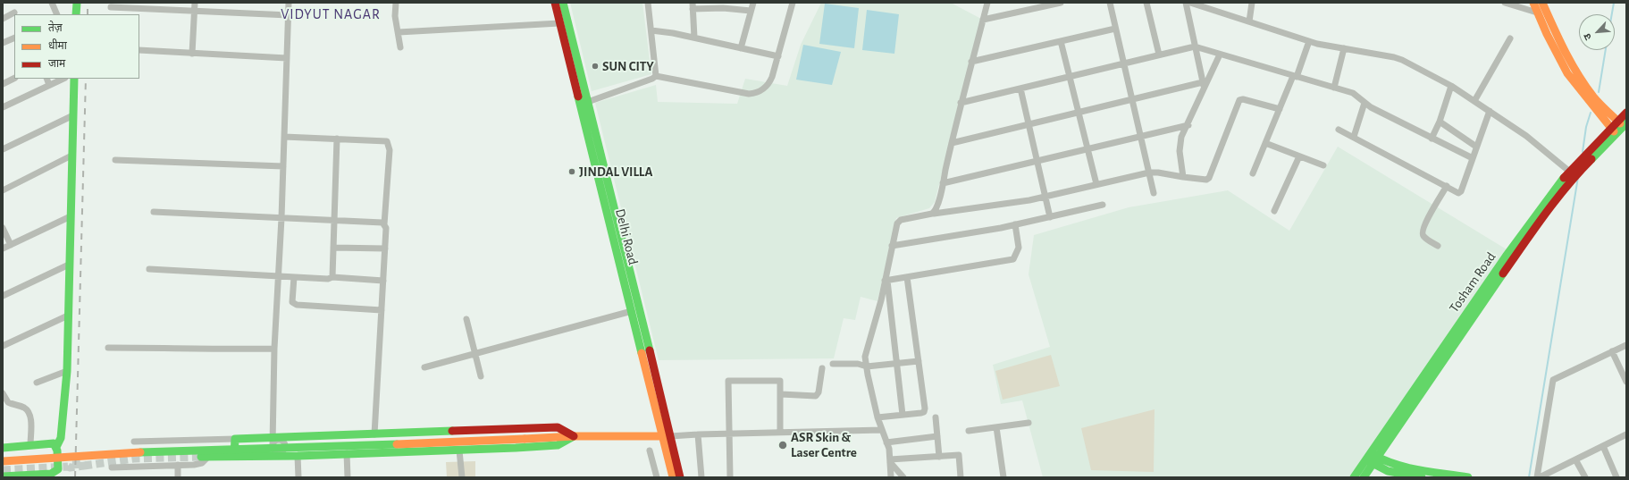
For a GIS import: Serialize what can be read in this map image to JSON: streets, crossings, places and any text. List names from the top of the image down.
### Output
{
  "streets": {
    "main road": ["Delhi Road", "Tosham Road"]
  },
  "districts": ["VIDYUT NAGAR"],
  "places": ["SUN CITY", "JINDAL VILLA", "ASR Skin & Laser Centre"],
  "legend": ["तेज़", "धीमा", "जाम"],
  "north": "bottom left"
}
